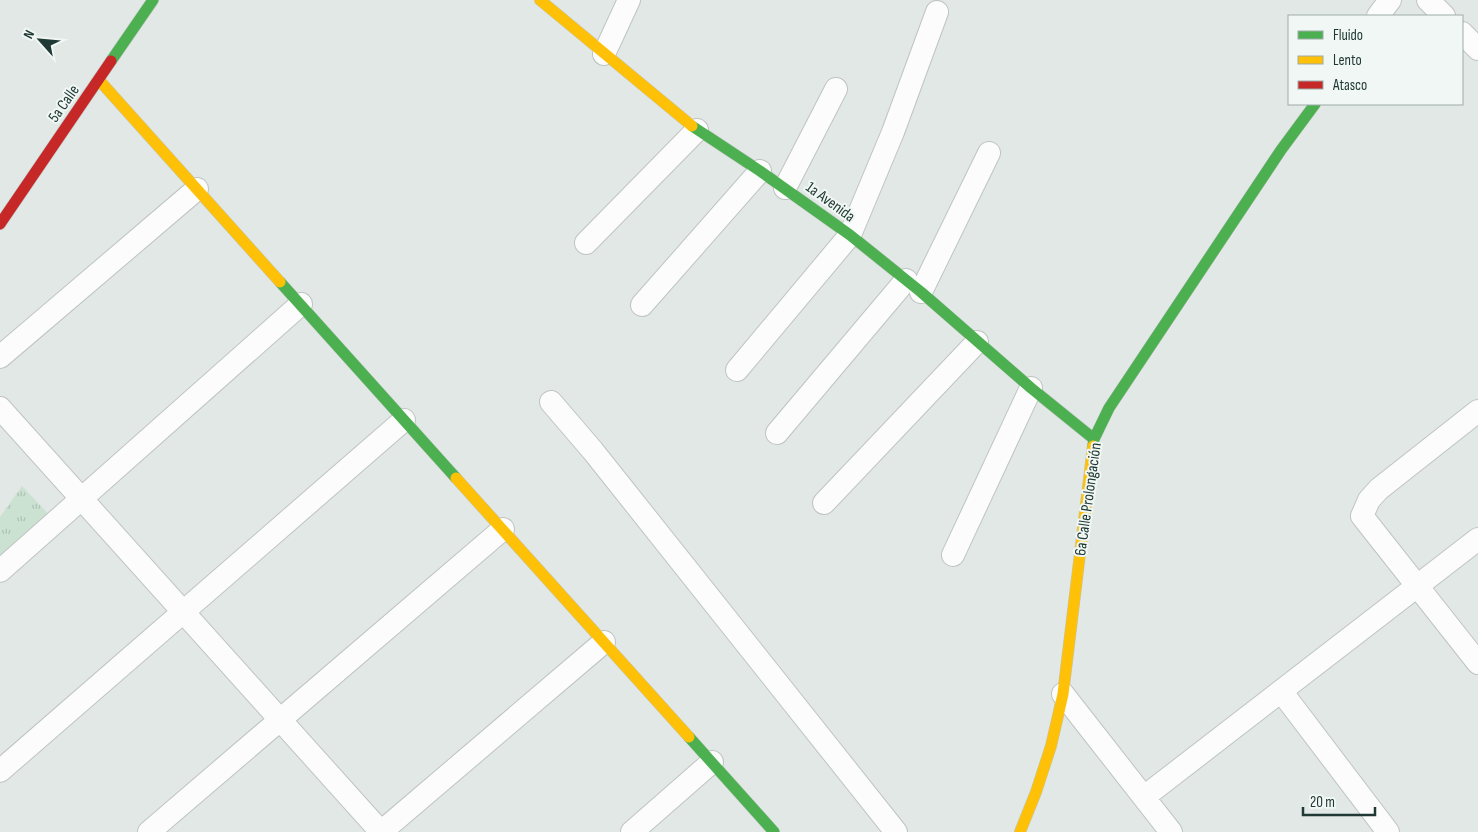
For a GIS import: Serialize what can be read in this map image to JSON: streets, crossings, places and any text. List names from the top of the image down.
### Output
{
  "streets": {
    "street": ["5a Calle", "1a Avenida", "6a Calle Prolongación"]
  },
  "crossings": [
    ["1a Avenida", "6a Calle Prolongación"]
  ],
  "legend": ["Fluido", "Lento", "Atasco"],
  "scale_bar": "20 m",
  "north": "top left"
}
